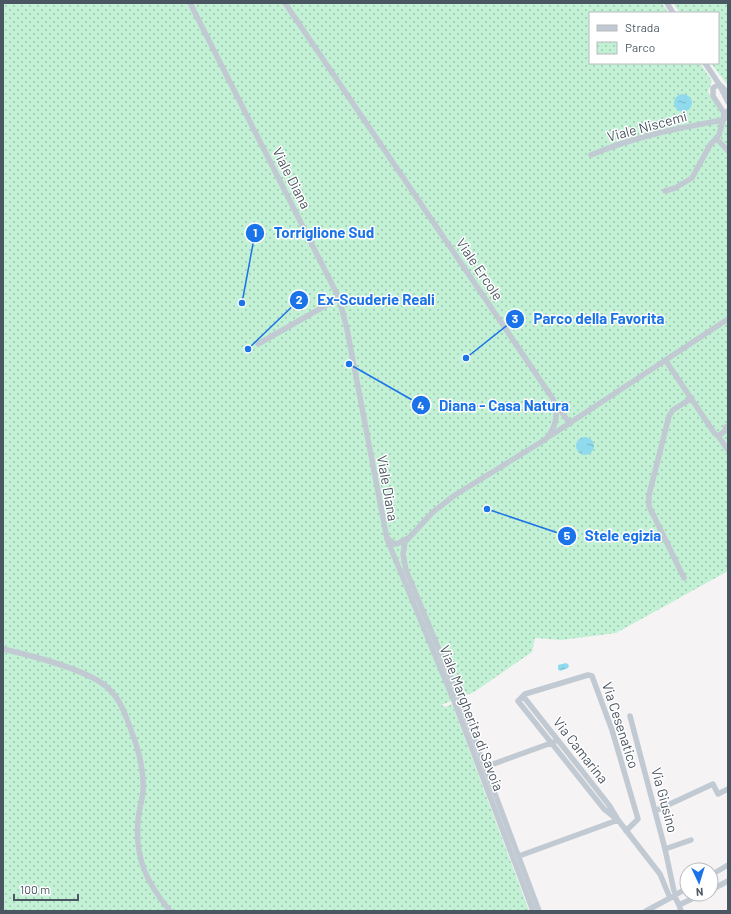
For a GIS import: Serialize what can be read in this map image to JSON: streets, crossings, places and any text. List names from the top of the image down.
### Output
{
  "streets": {
    "street": [
      "Viale Niscemi",
      "Viale Diana",
      "Viale Ercole",
      "Viale Margherita di Savoia",
      "Via Cesenatico",
      "Via Camarina",
      "Via Giusino"
    ]
  },
  "crossings": [
    ["Viale Diana", "Viale Margherita di Savoia"],
    ["Via Cesenatico", "Via Camarina"],
    ["Via Camarina", "Via Giusino"]
  ],
  "places": [
    "Torriglione Sud",
    "Ex-Scuderie Reali",
    "Parco della Favorita",
    "Diana - Casa Natura",
    "Stele egizia"
  ],
  "legend": ["Strada", "Parco"],
  "scale_bar": "100 m",
  "north": "bottom"
}
